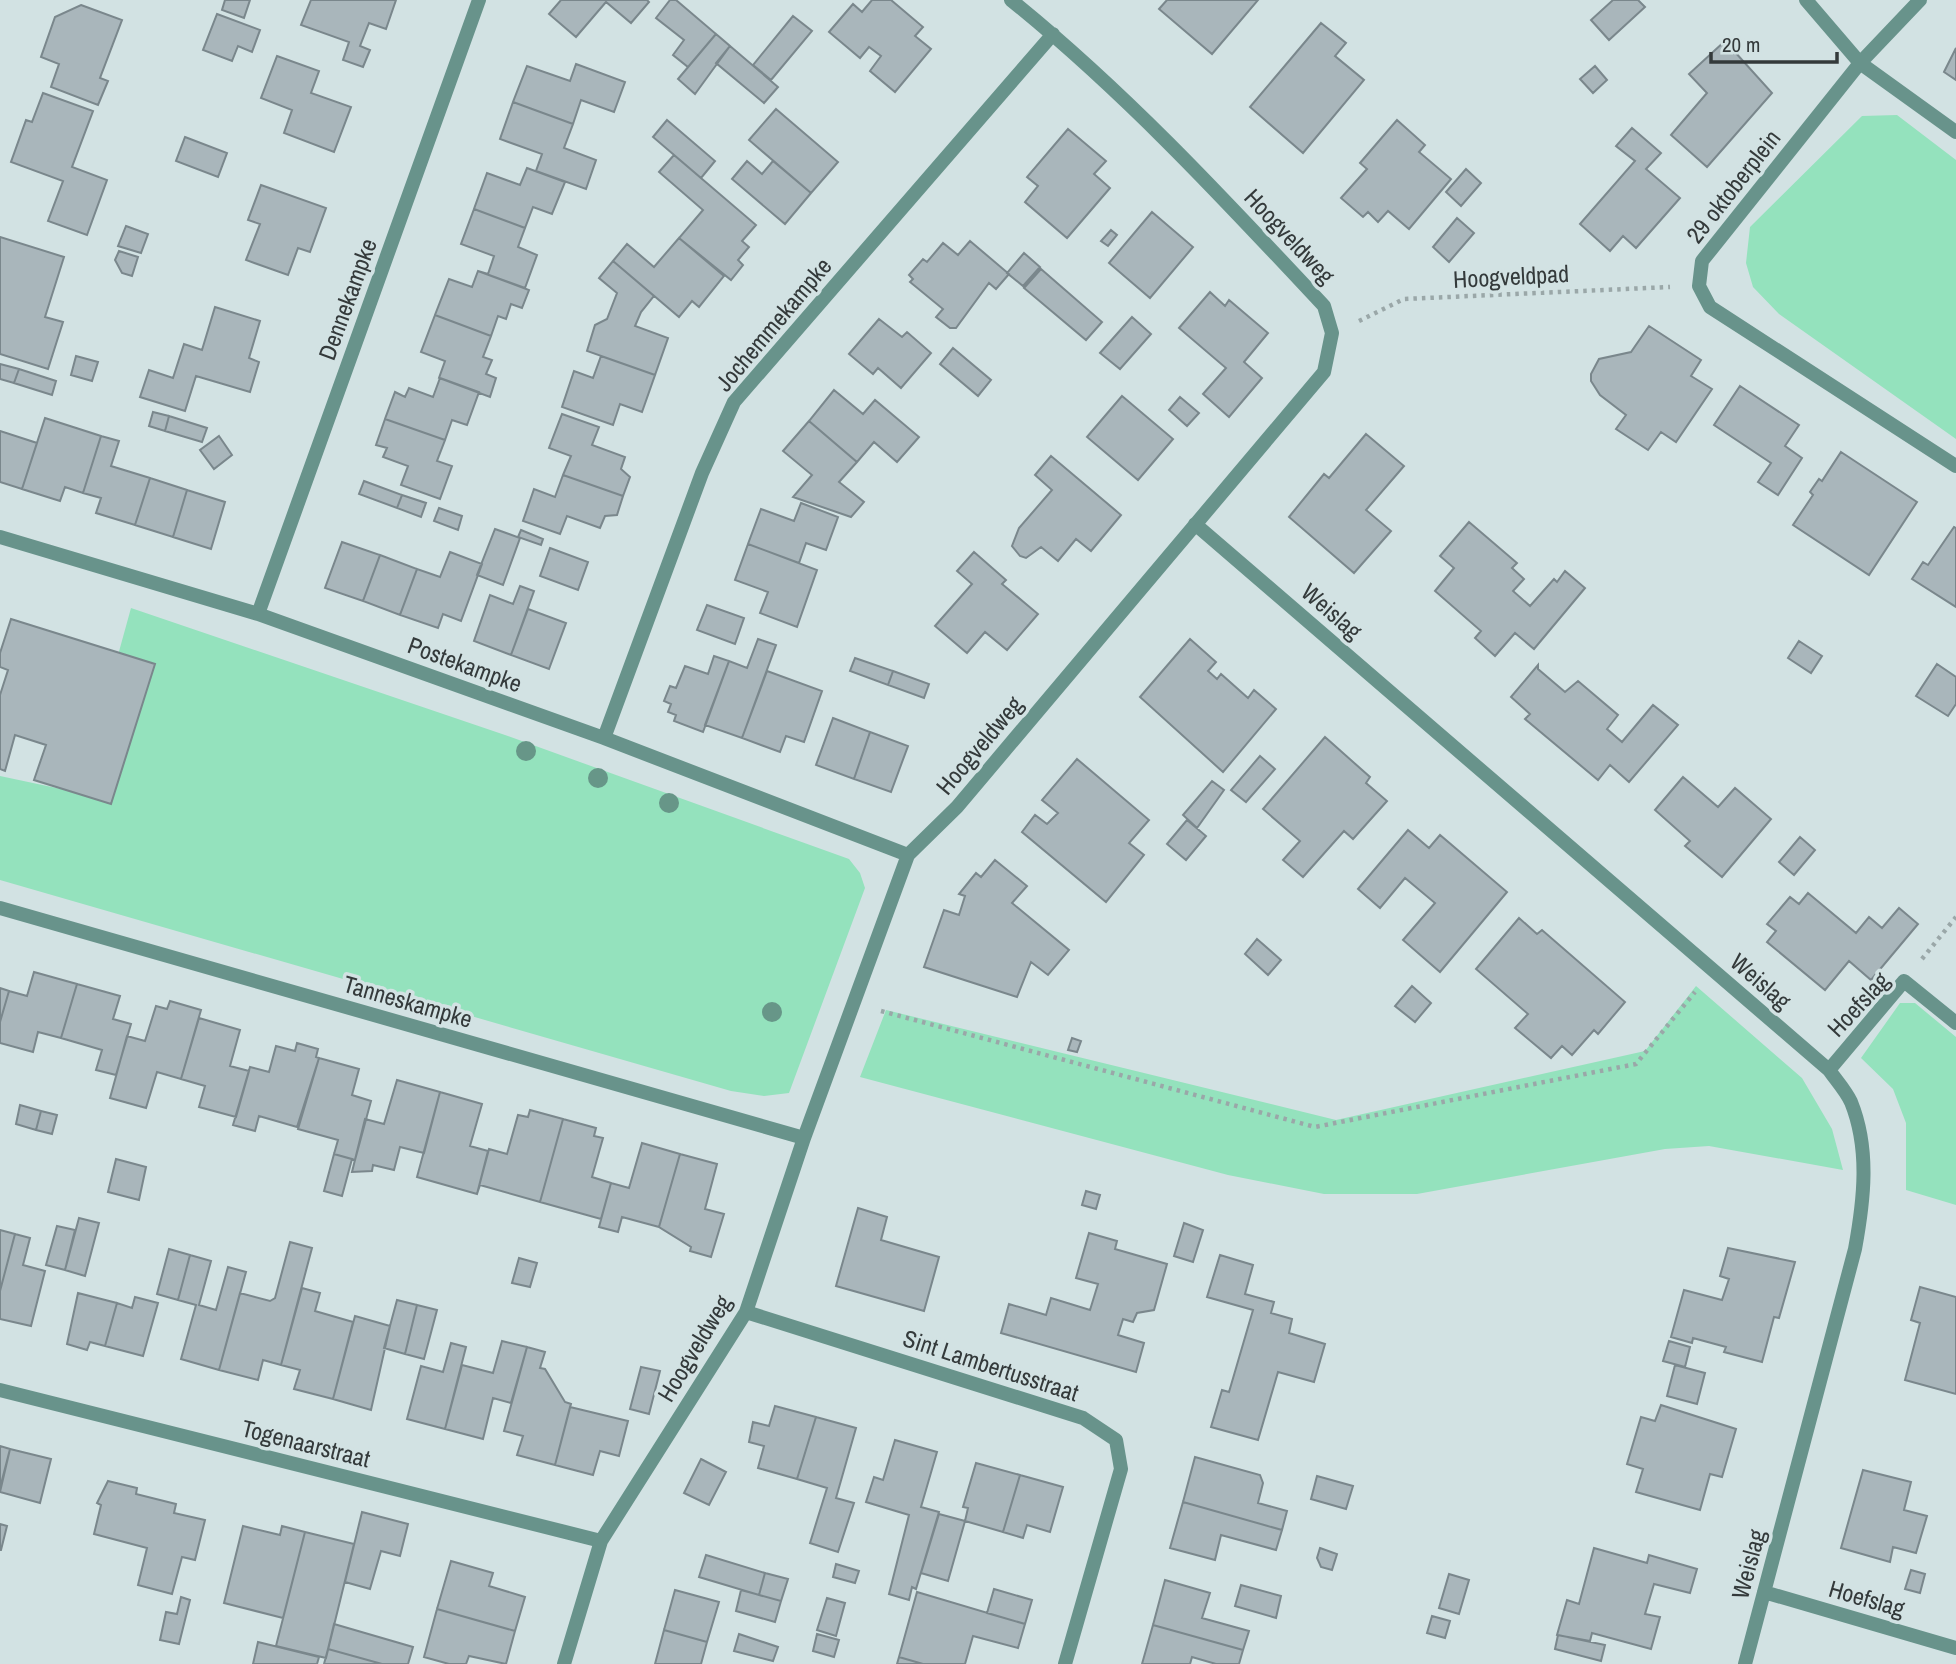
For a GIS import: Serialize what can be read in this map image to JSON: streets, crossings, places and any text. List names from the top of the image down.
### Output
{
  "streets": {
    "street": [
      "29 oktoberplein",
      "Hoogveldweg",
      "Dennekampke",
      "Jochemmekampke",
      "Weislag",
      "Postekampke",
      "Tanneskampke",
      "Hoefslag",
      "Sint Lambertusstraat",
      "Togenaarstraat"
    ],
    "path": ["Hoogveldpad"]
  },
  "crossings": [
    ["29 oktoberplein", "Hoogveldpad"],
    ["Hoogveldweg", "Hoogveldpad"],
    ["Hoogveldweg", "Jochemmekampke"],
    ["Hoogveldweg", "Weislag"],
    ["Hoogveldweg", "Postekampke"],
    ["Hoogveldweg", "Tanneskampke"],
    ["Hoogveldweg", "Sint Lambertusstraat"],
    ["Hoogveldweg", "Togenaarstraat"],
    ["Dennekampke", "Postekampke"],
    ["Jochemmekampke", "Postekampke"],
    ["Weislag", "Hoefslag"]
  ],
  "scale_bar": "20 m"
}
